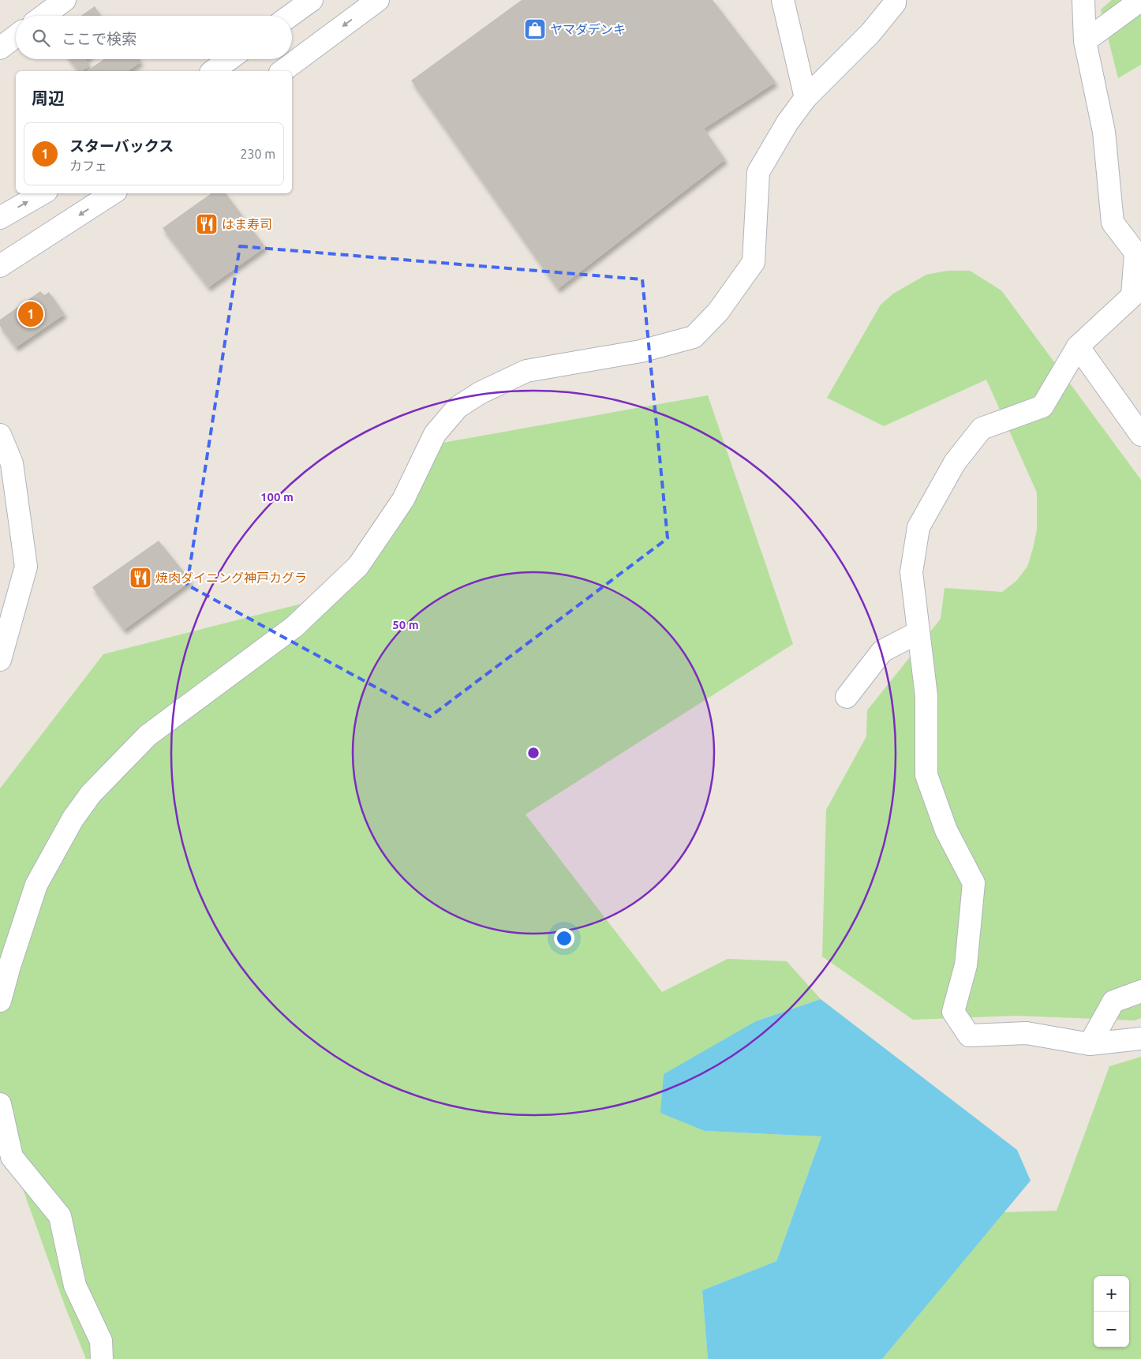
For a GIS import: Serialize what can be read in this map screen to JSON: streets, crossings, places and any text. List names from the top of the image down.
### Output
{
  "places": {
    "shop": ["ヤマダデンキ"],
    "restaurant": ["はま寿司", "焼肉ダイニング神戸カグラ"]
  },
  "page": {
    "search": "ここで検索",
    "heading": "周辺",
    "list": [
      {
        "mark": "1",
        "name": "スターバックス",
        "note": "カフェ",
        "value": "230 m"
      }
    ],
    "pins": "1",
    "map_buttons": ["+", "−"]
  },
  "rings": ["100 m", "50 m"]
}
